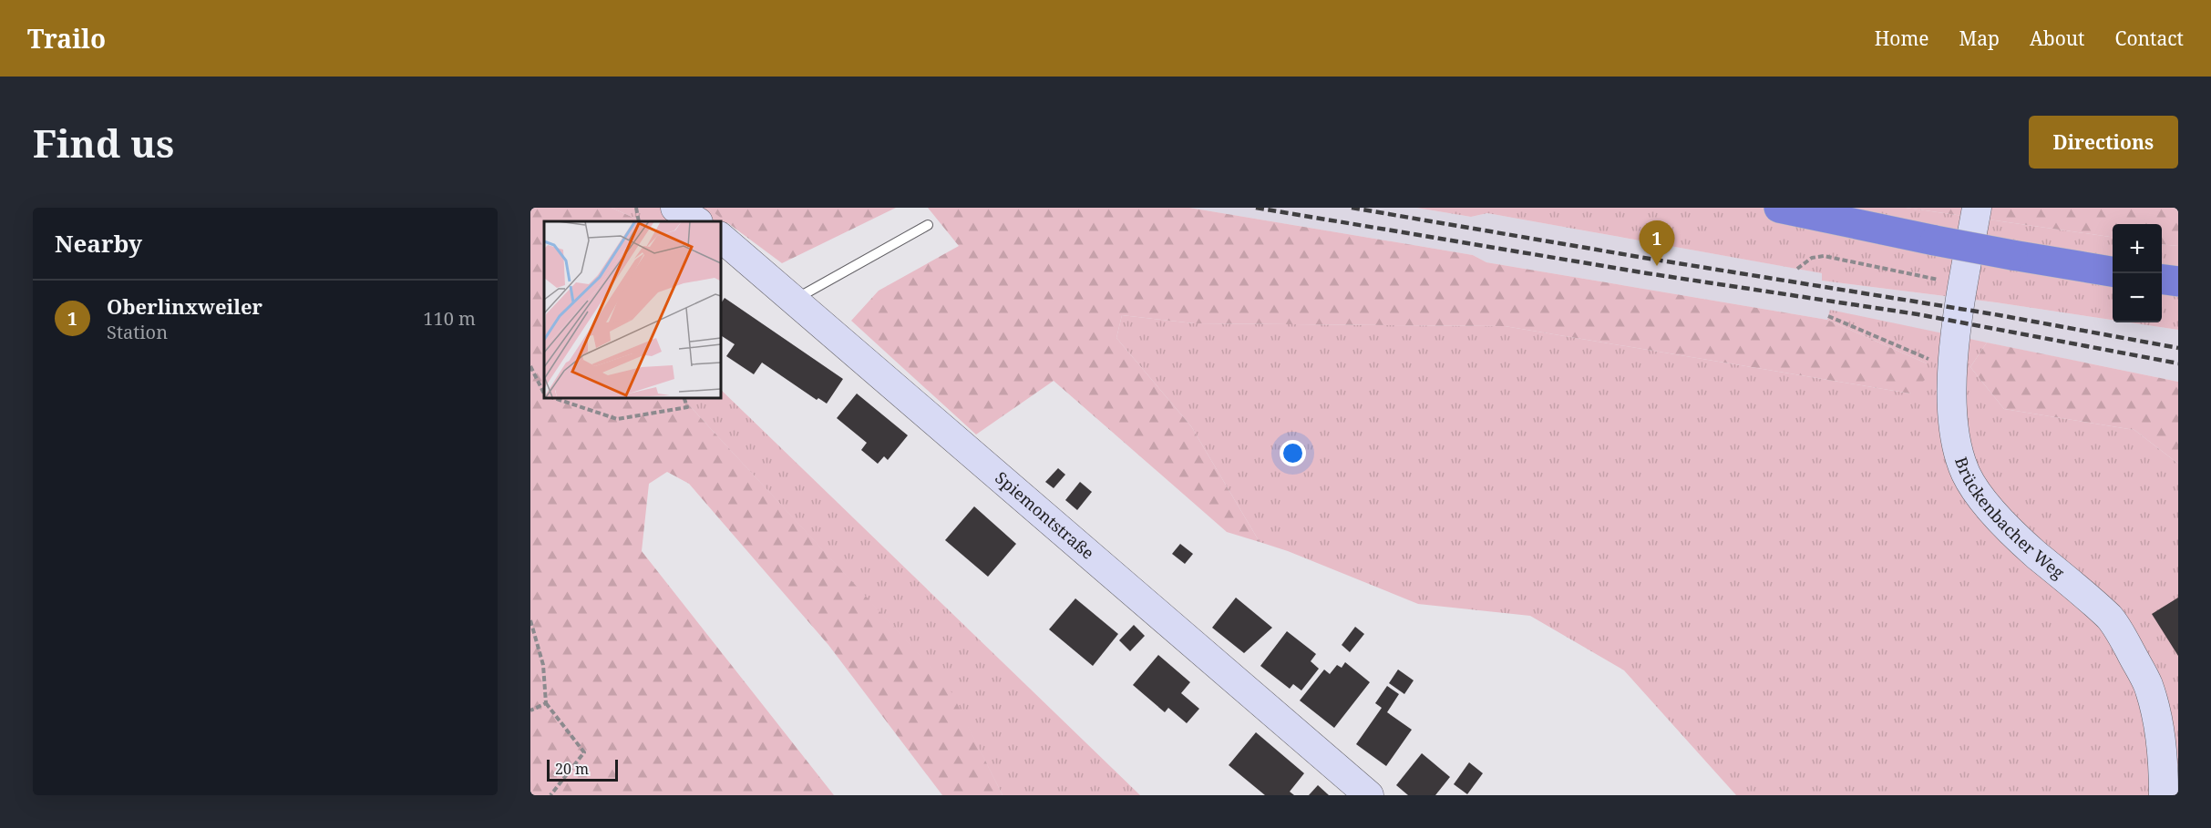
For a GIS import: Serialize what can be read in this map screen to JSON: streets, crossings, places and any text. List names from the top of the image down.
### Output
{
  "streets": {
    "street": ["Spiemontstraße", "Brückenbacher Weg"]
  },
  "scale_bar": "20 m",
  "page": {
    "header": "Trailo",
    "nav": [
      "Home",
      "Map",
      "About",
      "Contact"
    ],
    "buttons": "Directions",
    "title": "Find us",
    "heading": "Nearby",
    "pins": "1",
    "map_buttons": ["+", "−"],
    "list": [
      {
        "mark": "1",
        "name": "Oberlinxweiler",
        "note": "Station",
        "value": "110 m"
      }
    ],
    "scale": "20 m"
  }
}
